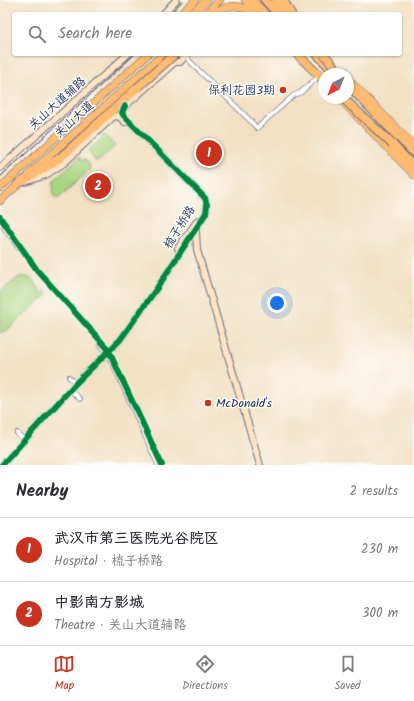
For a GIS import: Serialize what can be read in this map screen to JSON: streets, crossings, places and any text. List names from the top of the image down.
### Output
{
  "streets": {
    "main road": ["关山大道"],
    "street": ["关山大道辅路", "梳子桥路"]
  },
  "places": ["保利花园3期", "McDonald's"],
  "north": "bottom left",
  "page": {
    "search": "Search here",
    "pins": ["1", "2"],
    "heading": ["Nearby", "2 results"],
    "list": [
      {
        "mark": "1",
        "name": "武汉市第三医院光谷院区",
        "note": "Hospital · 梳子桥路",
        "value": "230 m"
      },
      {
        "mark": "2",
        "name": "中影南方影城",
        "note": "Theatre · 关山大道辅路",
        "value": "300 m"
      }
    ],
    "nav": ["Map", "Directions", "Saved"]
  }
}
